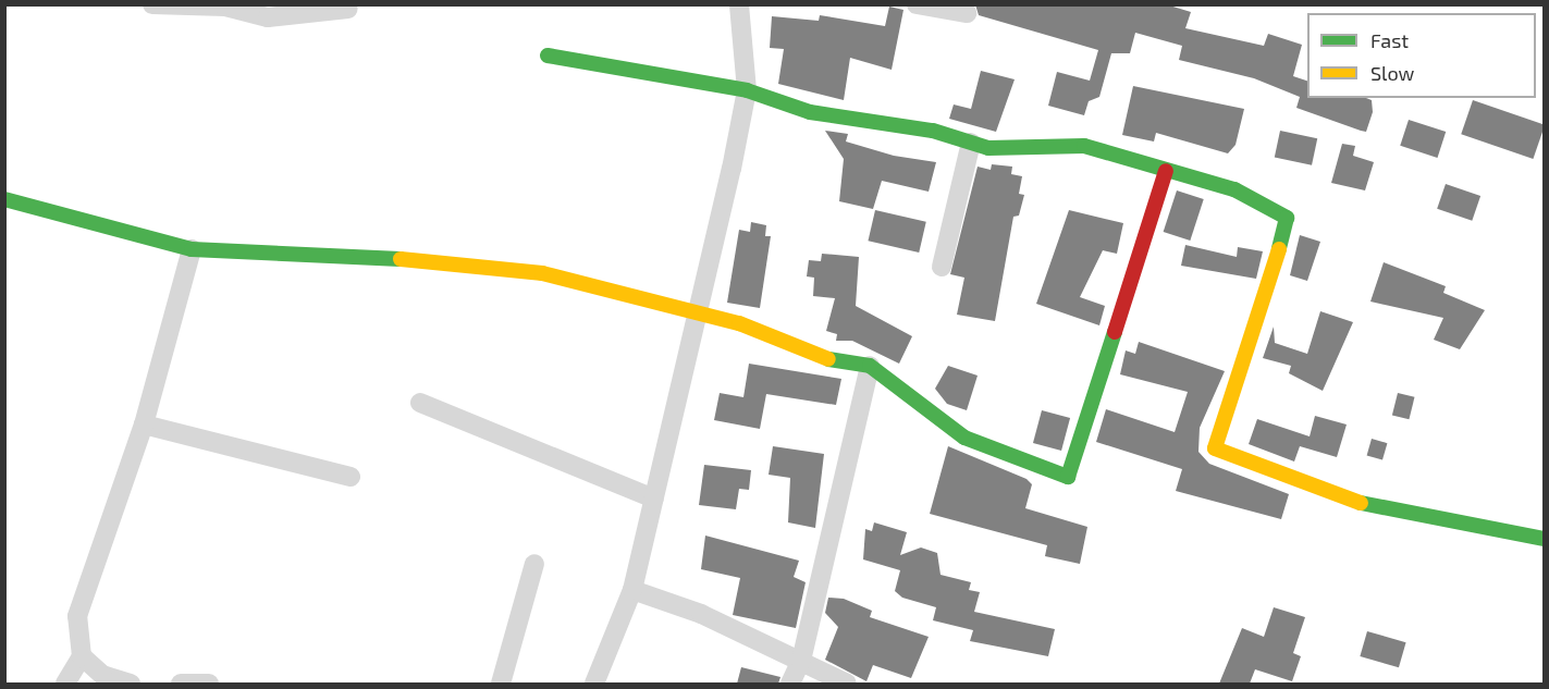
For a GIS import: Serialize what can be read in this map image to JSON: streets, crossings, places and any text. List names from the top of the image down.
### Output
{
  "legend": ["Fast", "Slow"]
}
